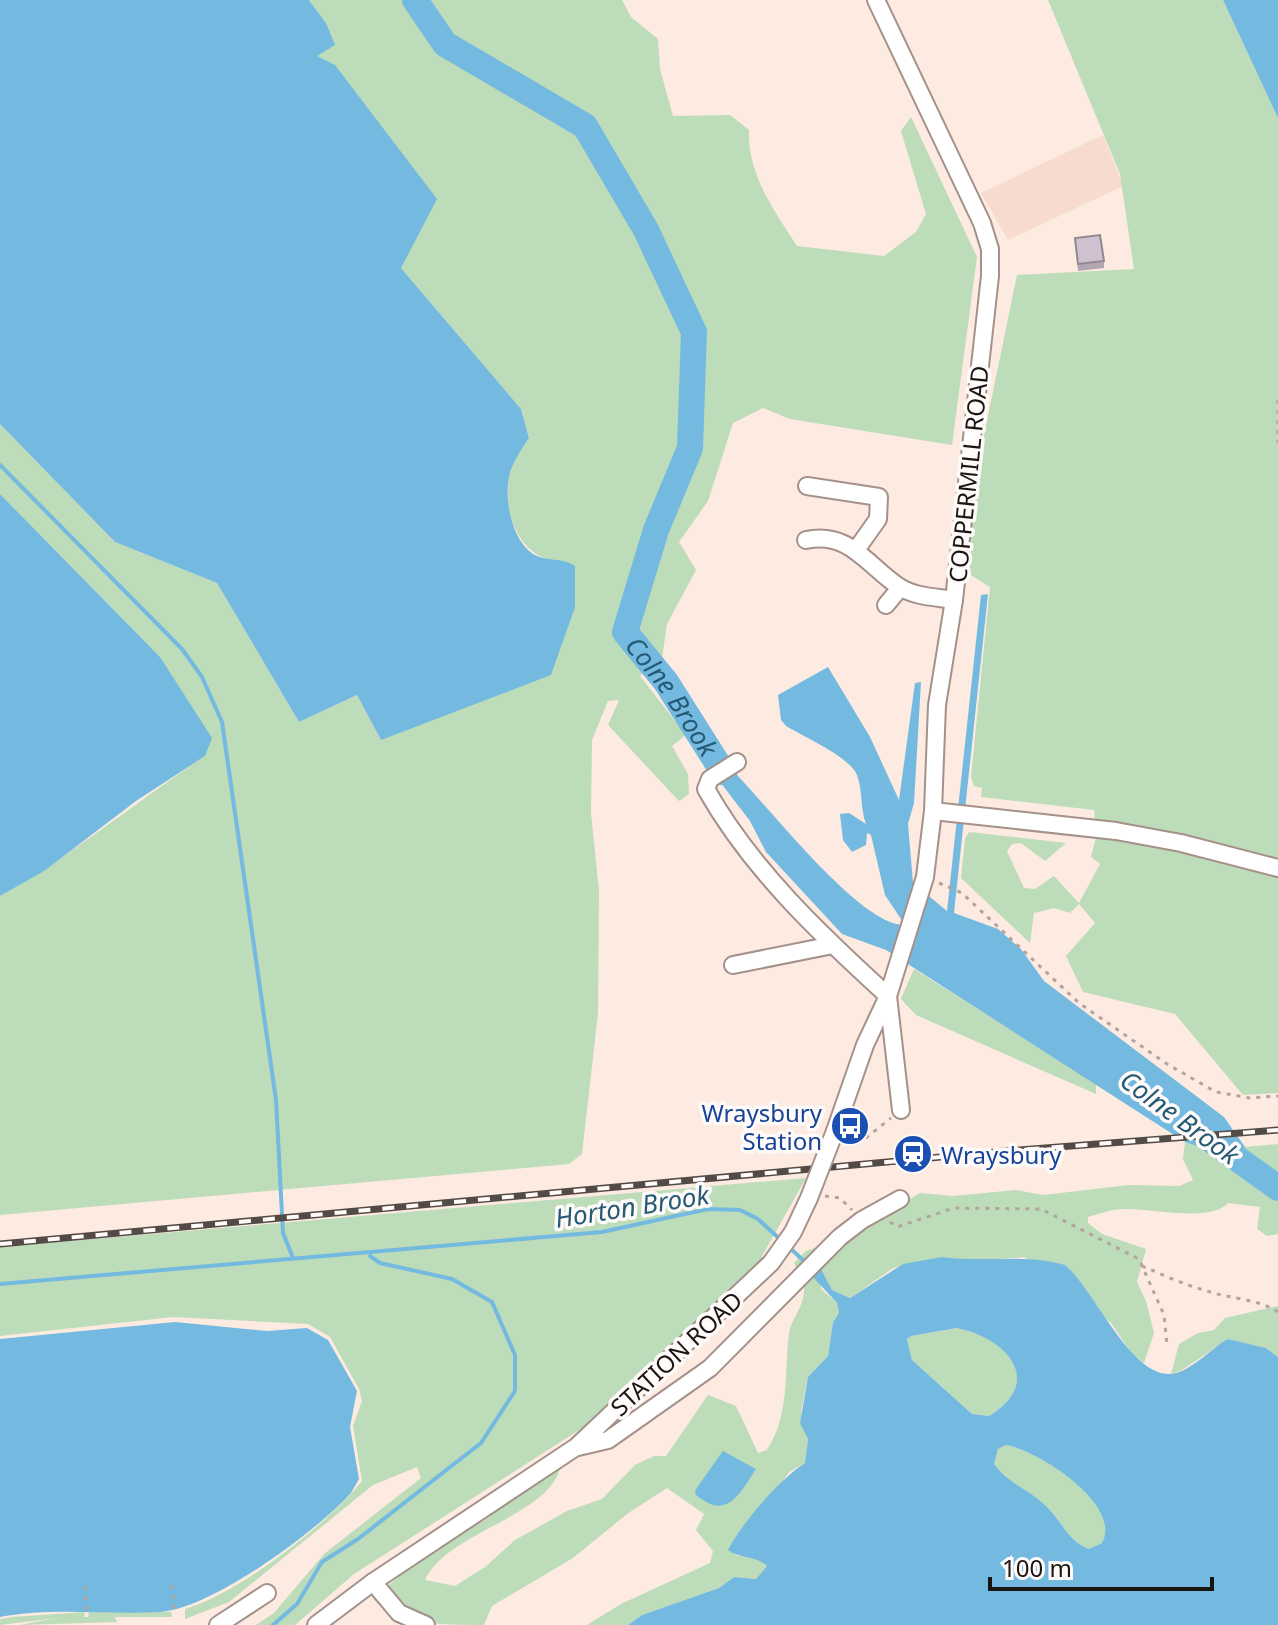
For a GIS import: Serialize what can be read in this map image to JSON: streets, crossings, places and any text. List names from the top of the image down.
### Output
{
  "streets": {
    "street": ["COPPERMILL ROAD", "STATION ROAD"]
  },
  "crossings": [
    ["COPPERMILL ROAD", "STATION ROAD"]
  ],
  "water": ["Colne Brook", "Horton Brook"],
  "places": {
    "bus stop": ["Wraysbury Station"],
    "station": ["Wraysbury"]
  },
  "scale_bar": "100 m"
}
